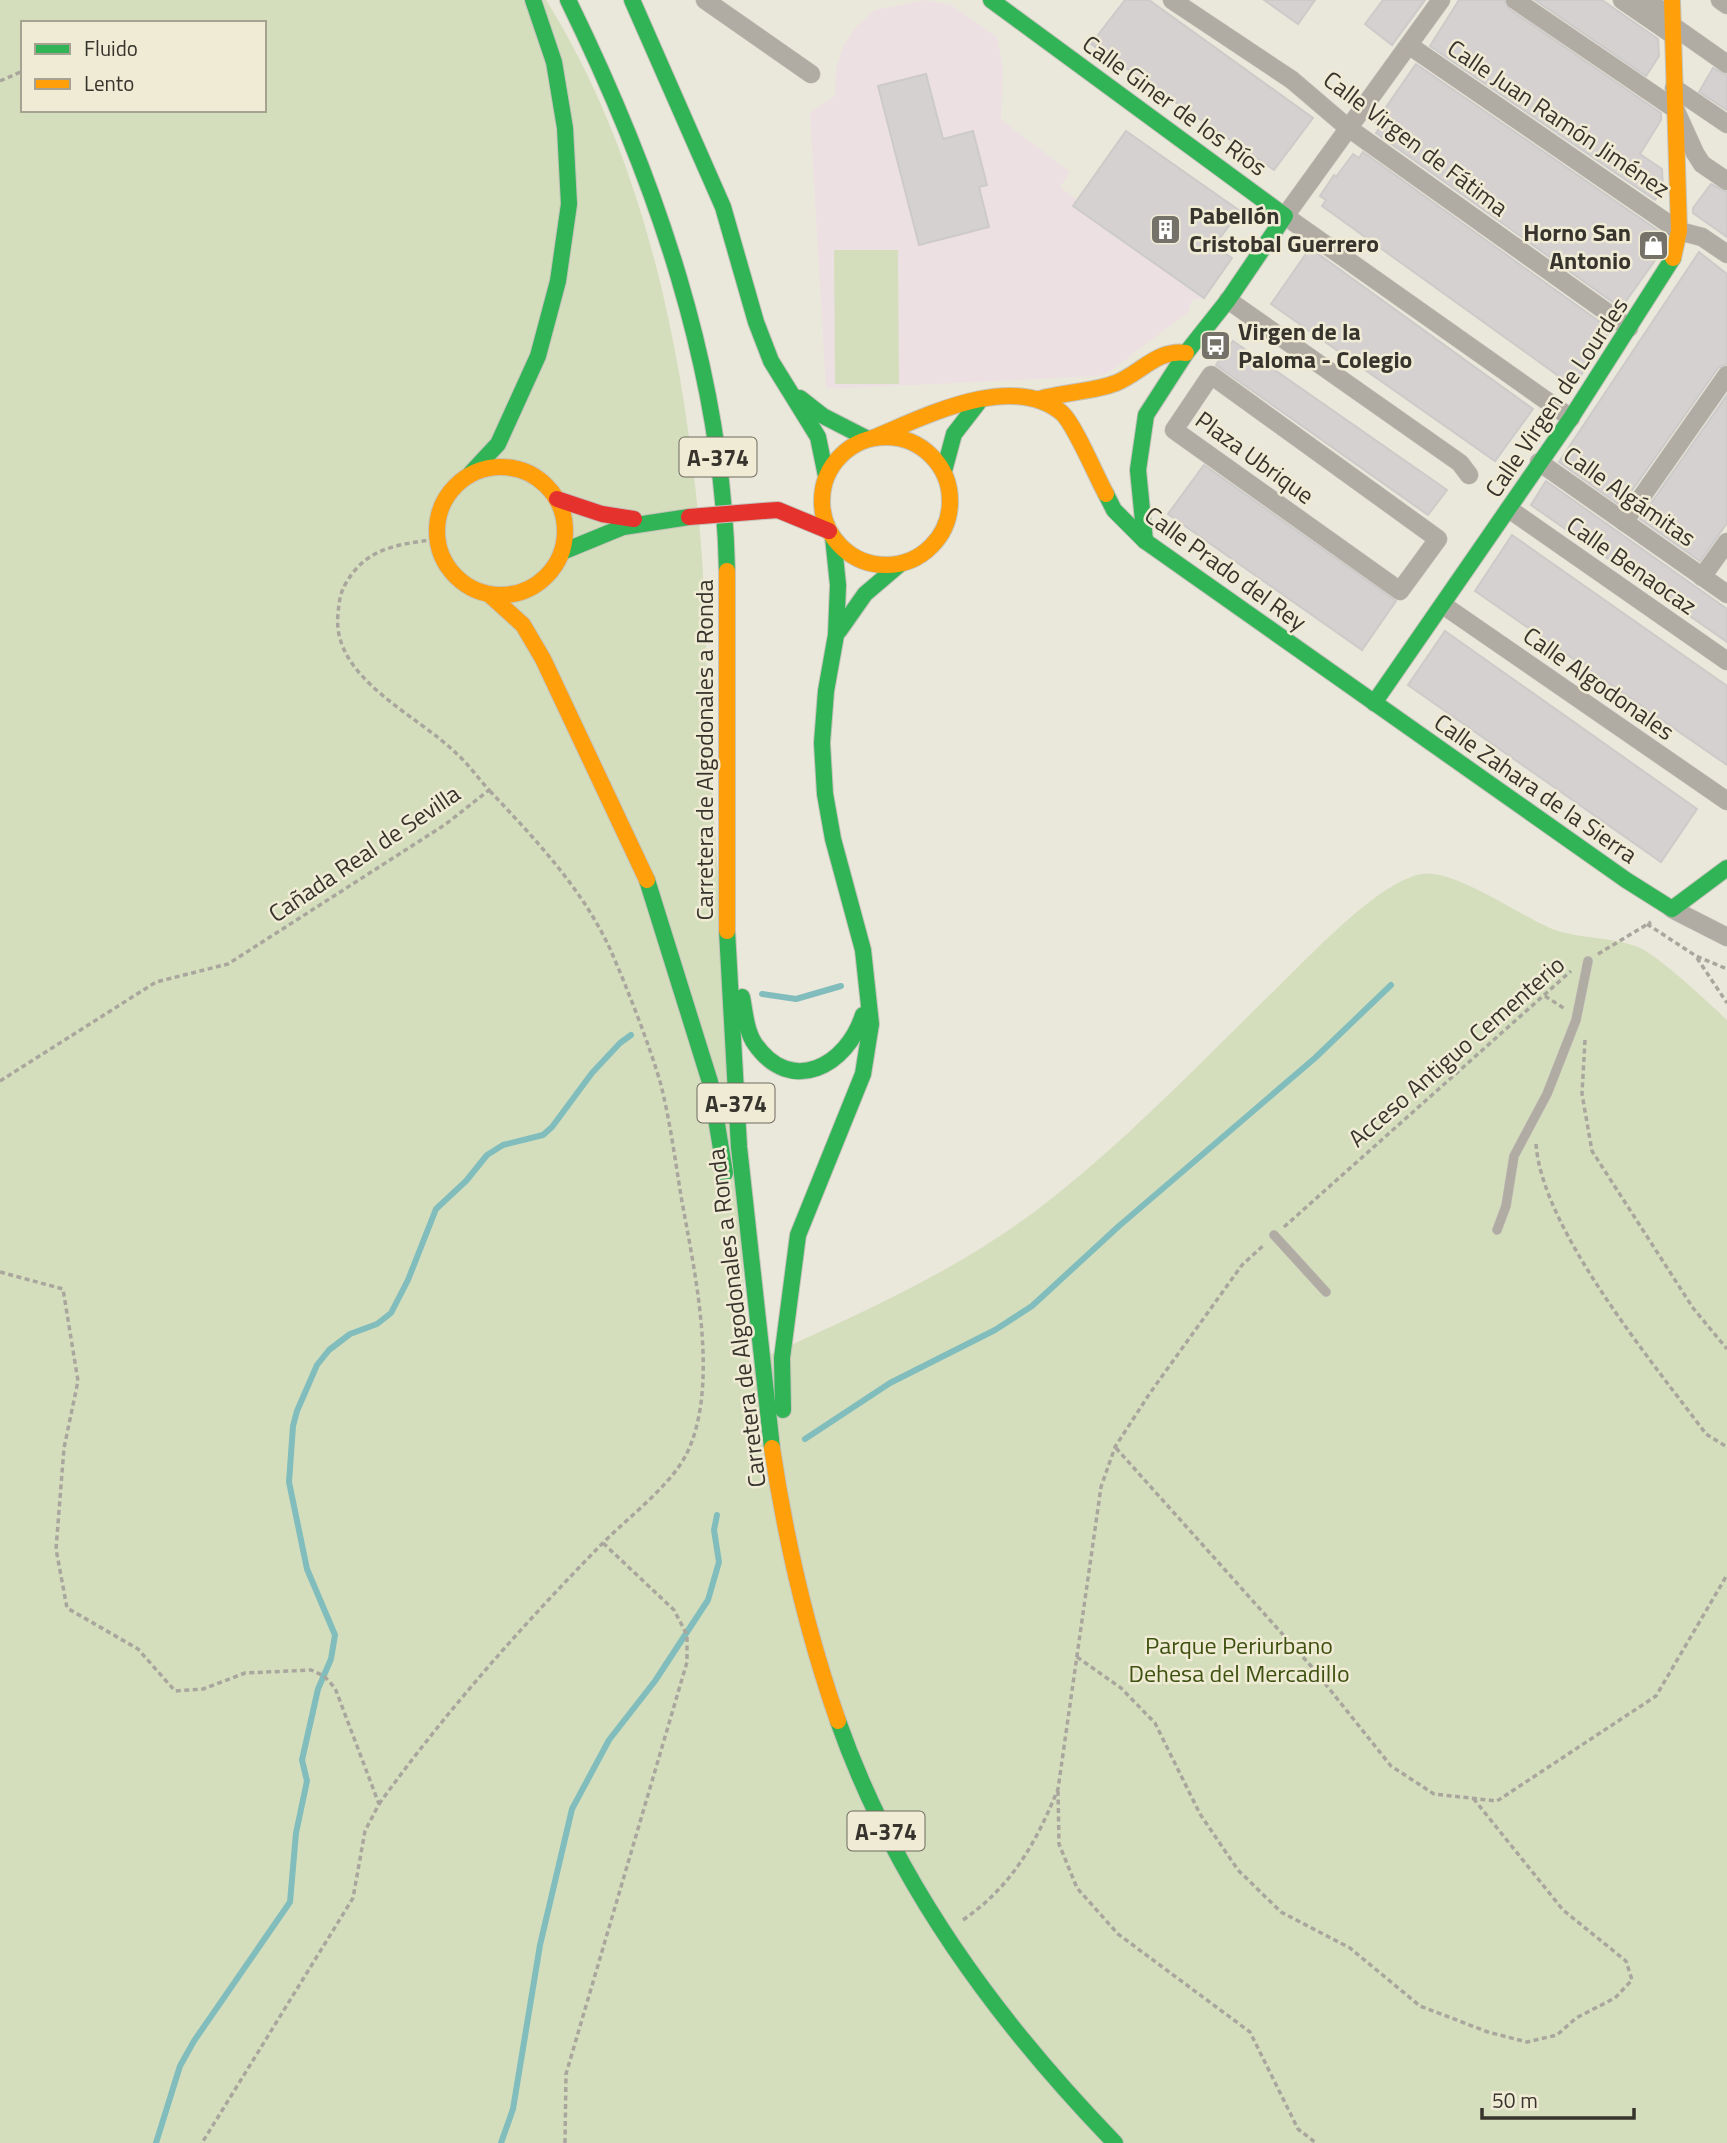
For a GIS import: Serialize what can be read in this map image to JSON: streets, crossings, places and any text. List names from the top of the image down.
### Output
{
  "streets": {
    "main road": [
      "Calle Giner de los Ríos",
      "Calle Virgen de Lourdes",
      "A-374",
      "Calle Prado del Rey",
      "Carretera de Algodonales a Ronda",
      "Calle Zahara de la Sierra"
    ],
    "street": [
      "Calle Juan Ramón Jiménez",
      "Calle Virgen de Fátima",
      "Plaza Ubrique",
      "Calle Algámitas",
      "Calle Benaocaz",
      "Calle Algodonales"
    ],
    "path": ["Cañada Real de Sevilla", "Acceso Antiguo Cementerio"]
  },
  "crossings": [
    ["Calle Giner de los Ríos", "Calle Virgen de Lourdes"],
    ["Calle Juan Ramón Jiménez", "Calle Virgen de Lourdes"],
    ["Calle Virgen de Fátima", "Calle Virgen de Lourdes"],
    ["Calle Virgen de Lourdes", "Calle Algámitas"],
    ["Calle Virgen de Lourdes", "Calle Benaocaz"],
    ["Calle Virgen de Lourdes", "Calle Prado del Rey"],
    ["Calle Virgen de Lourdes", "Calle Algodonales"],
    ["Calle Virgen de Lourdes", "Calle Zahara de la Sierra"],
    ["Calle Prado del Rey", "Calle Zahara de la Sierra"],
    ["Calle Zahara de la Sierra", "Acceso Antiguo Cementerio"]
  ],
  "parks": ["Parque Periurbano Dehesa del Mercadillo"],
  "places": {
    "building": ["Pabellón Cristobal Guerrero"],
    "shop": ["Horno San Antonio"],
    "bus stop": ["Virgen de la Paloma - Colegio"]
  },
  "legend": ["Fluido", "Lento"],
  "scale_bar": "50 m"
}
